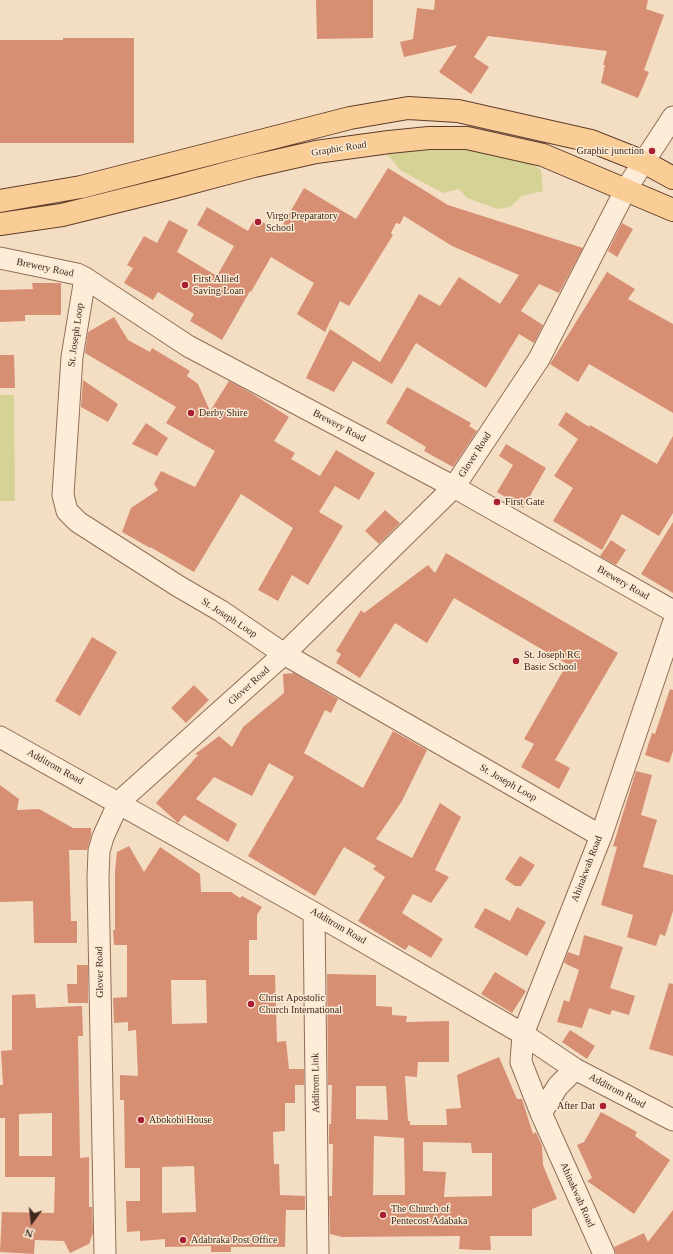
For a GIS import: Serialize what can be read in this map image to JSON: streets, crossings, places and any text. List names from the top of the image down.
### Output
{
  "streets": {
    "main road": ["Graphic Road"],
    "street": [
      "Brewery Road",
      "St. Joseph Loop",
      "Glover Road",
      "Additrom Road",
      "Ahinakwah Road",
      "Additrom Link"
    ]
  },
  "crossings": [
    ["Graphic Road", "Glover Road"],
    ["Brewery Road", "St. Joseph Loop"],
    ["Brewery Road", "Glover Road"],
    ["St. Joseph Loop", "Glover Road"],
    ["St. Joseph Loop", "Ahinakwah Road"],
    ["Glover Road", "Additrom Road"],
    ["Additrom Road", "Ahinakwah Road"],
    ["Additrom Road", "Additrom Link"]
  ],
  "places": [
    "Graphic junction",
    "Virgo Preparatory School",
    "First Allied Saving Loan",
    "Derby Shire",
    "First Gate",
    "St. Joseph RC Basic School",
    "Christ Apostolic Church International",
    "After Dat",
    "Abokobi House",
    "The Church of Pentecost Adabaka",
    "Adabraka Post Office"
  ],
  "north": "bottom"
}
